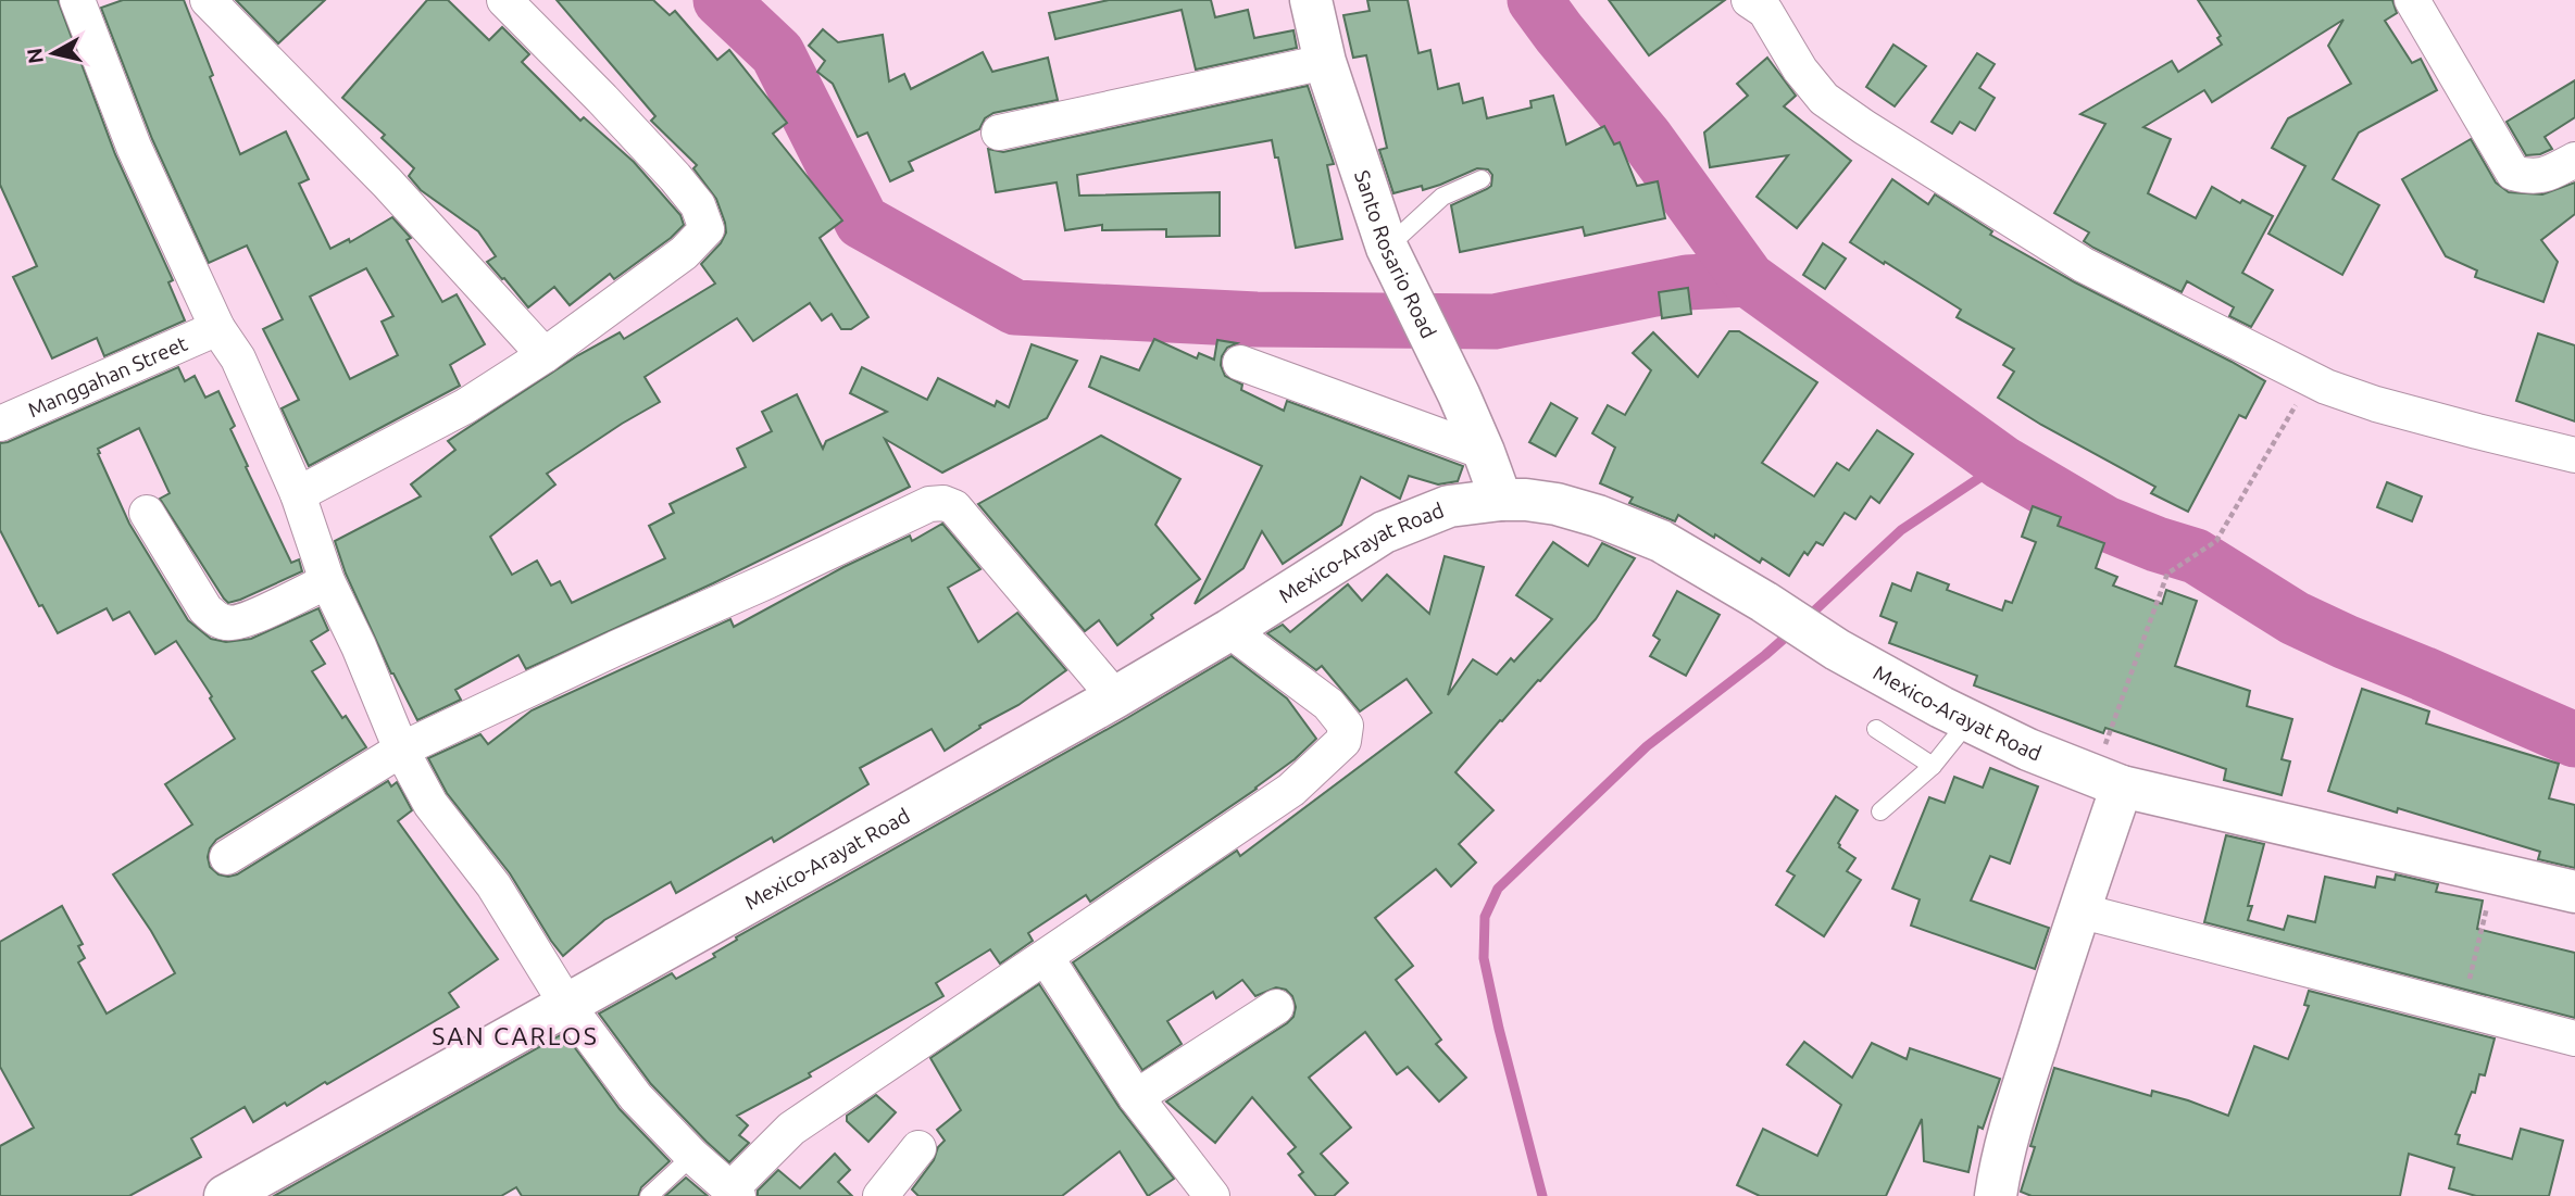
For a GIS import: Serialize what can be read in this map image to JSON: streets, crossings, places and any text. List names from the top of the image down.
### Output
{
  "streets": {
    "main road": ["Santo Rosario Road", "Mexico-Arayat Road"],
    "street": ["Manggahan Street"]
  },
  "crossings": [
    ["Santo Rosario Road", "Mexico-Arayat Road"]
  ],
  "districts": ["SAN CARLOS"],
  "north": "left"
}
